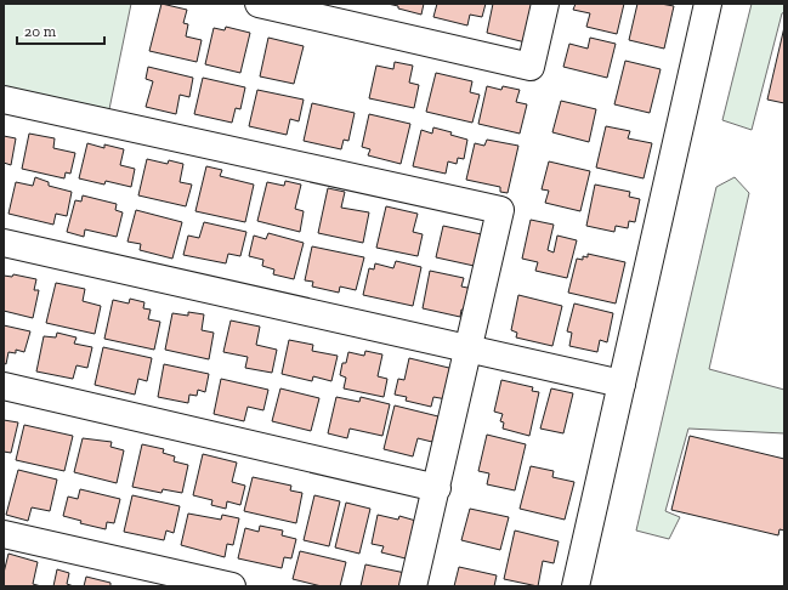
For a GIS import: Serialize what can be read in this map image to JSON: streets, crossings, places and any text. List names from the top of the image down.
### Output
{
  "scale_bar": "20 m"
}
